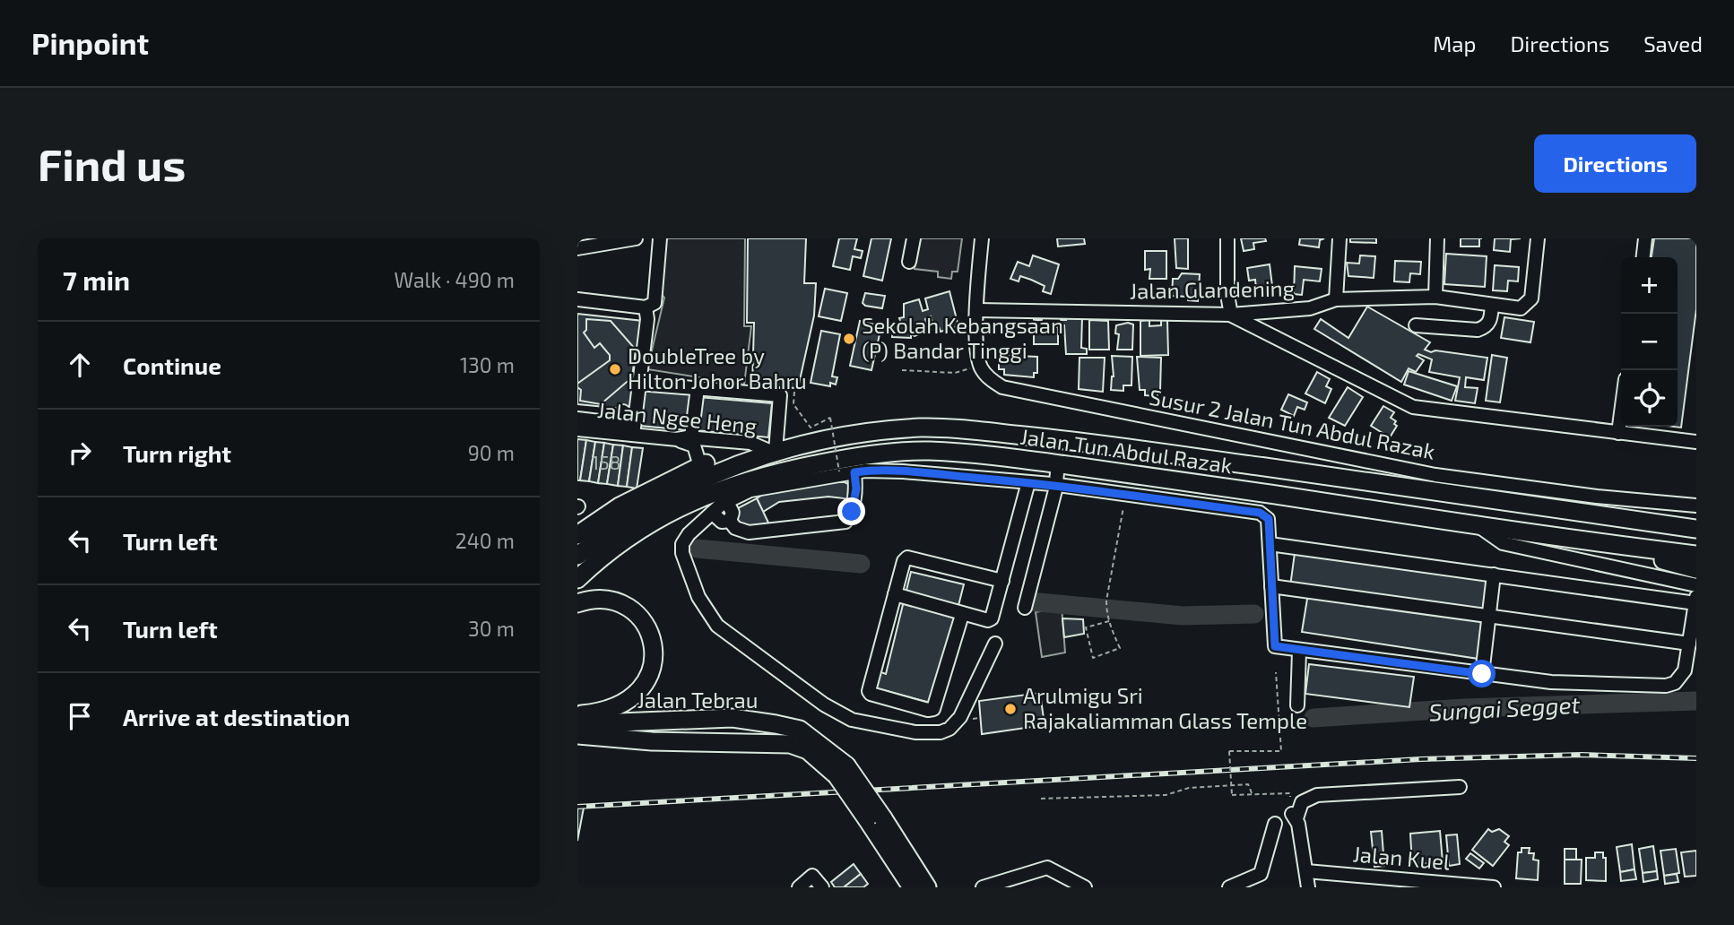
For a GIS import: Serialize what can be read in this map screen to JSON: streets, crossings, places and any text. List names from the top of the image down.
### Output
{
  "streets": {
    "highway": ["Jalan Tun Abdul Razak", "Jalan Tebrau"],
    "street": [
      "Jalan Glandening",
      "Jalan Ngee Heng",
      "Susur 2 Jalan Tun Abdul Razak",
      "Jalan Kuel"
    ]
  },
  "crossings": [
    ["Jalan Ngee Heng", "Jalan Tun Abdul Razak"]
  ],
  "water": ["Sungai Segget"],
  "places": ["Sekolah Kebangsaan (P) Bandar Tinggi", "DoubleTree by Hilton Johor Bahru", "Arulmigu Sri Rajakaliamman Glass Temple"],
  "house_numbers": ["158"],
  "page": {
    "header": "Pinpoint",
    "nav": ["Map", "Directions", "Saved"],
    "buttons": "Directions",
    "title": "Find us",
    "heading": ["7 min", "Walk · 490 m"],
    "map_buttons": ["+", "−"],
    "list": [
      ["Continue", "130 m"],
      ["Turn right", "90 m"],
      ["Turn left", "240 m"],
      ["Turn left", "30 m"],
      "Arrive at destination"
    ]
  }
}
